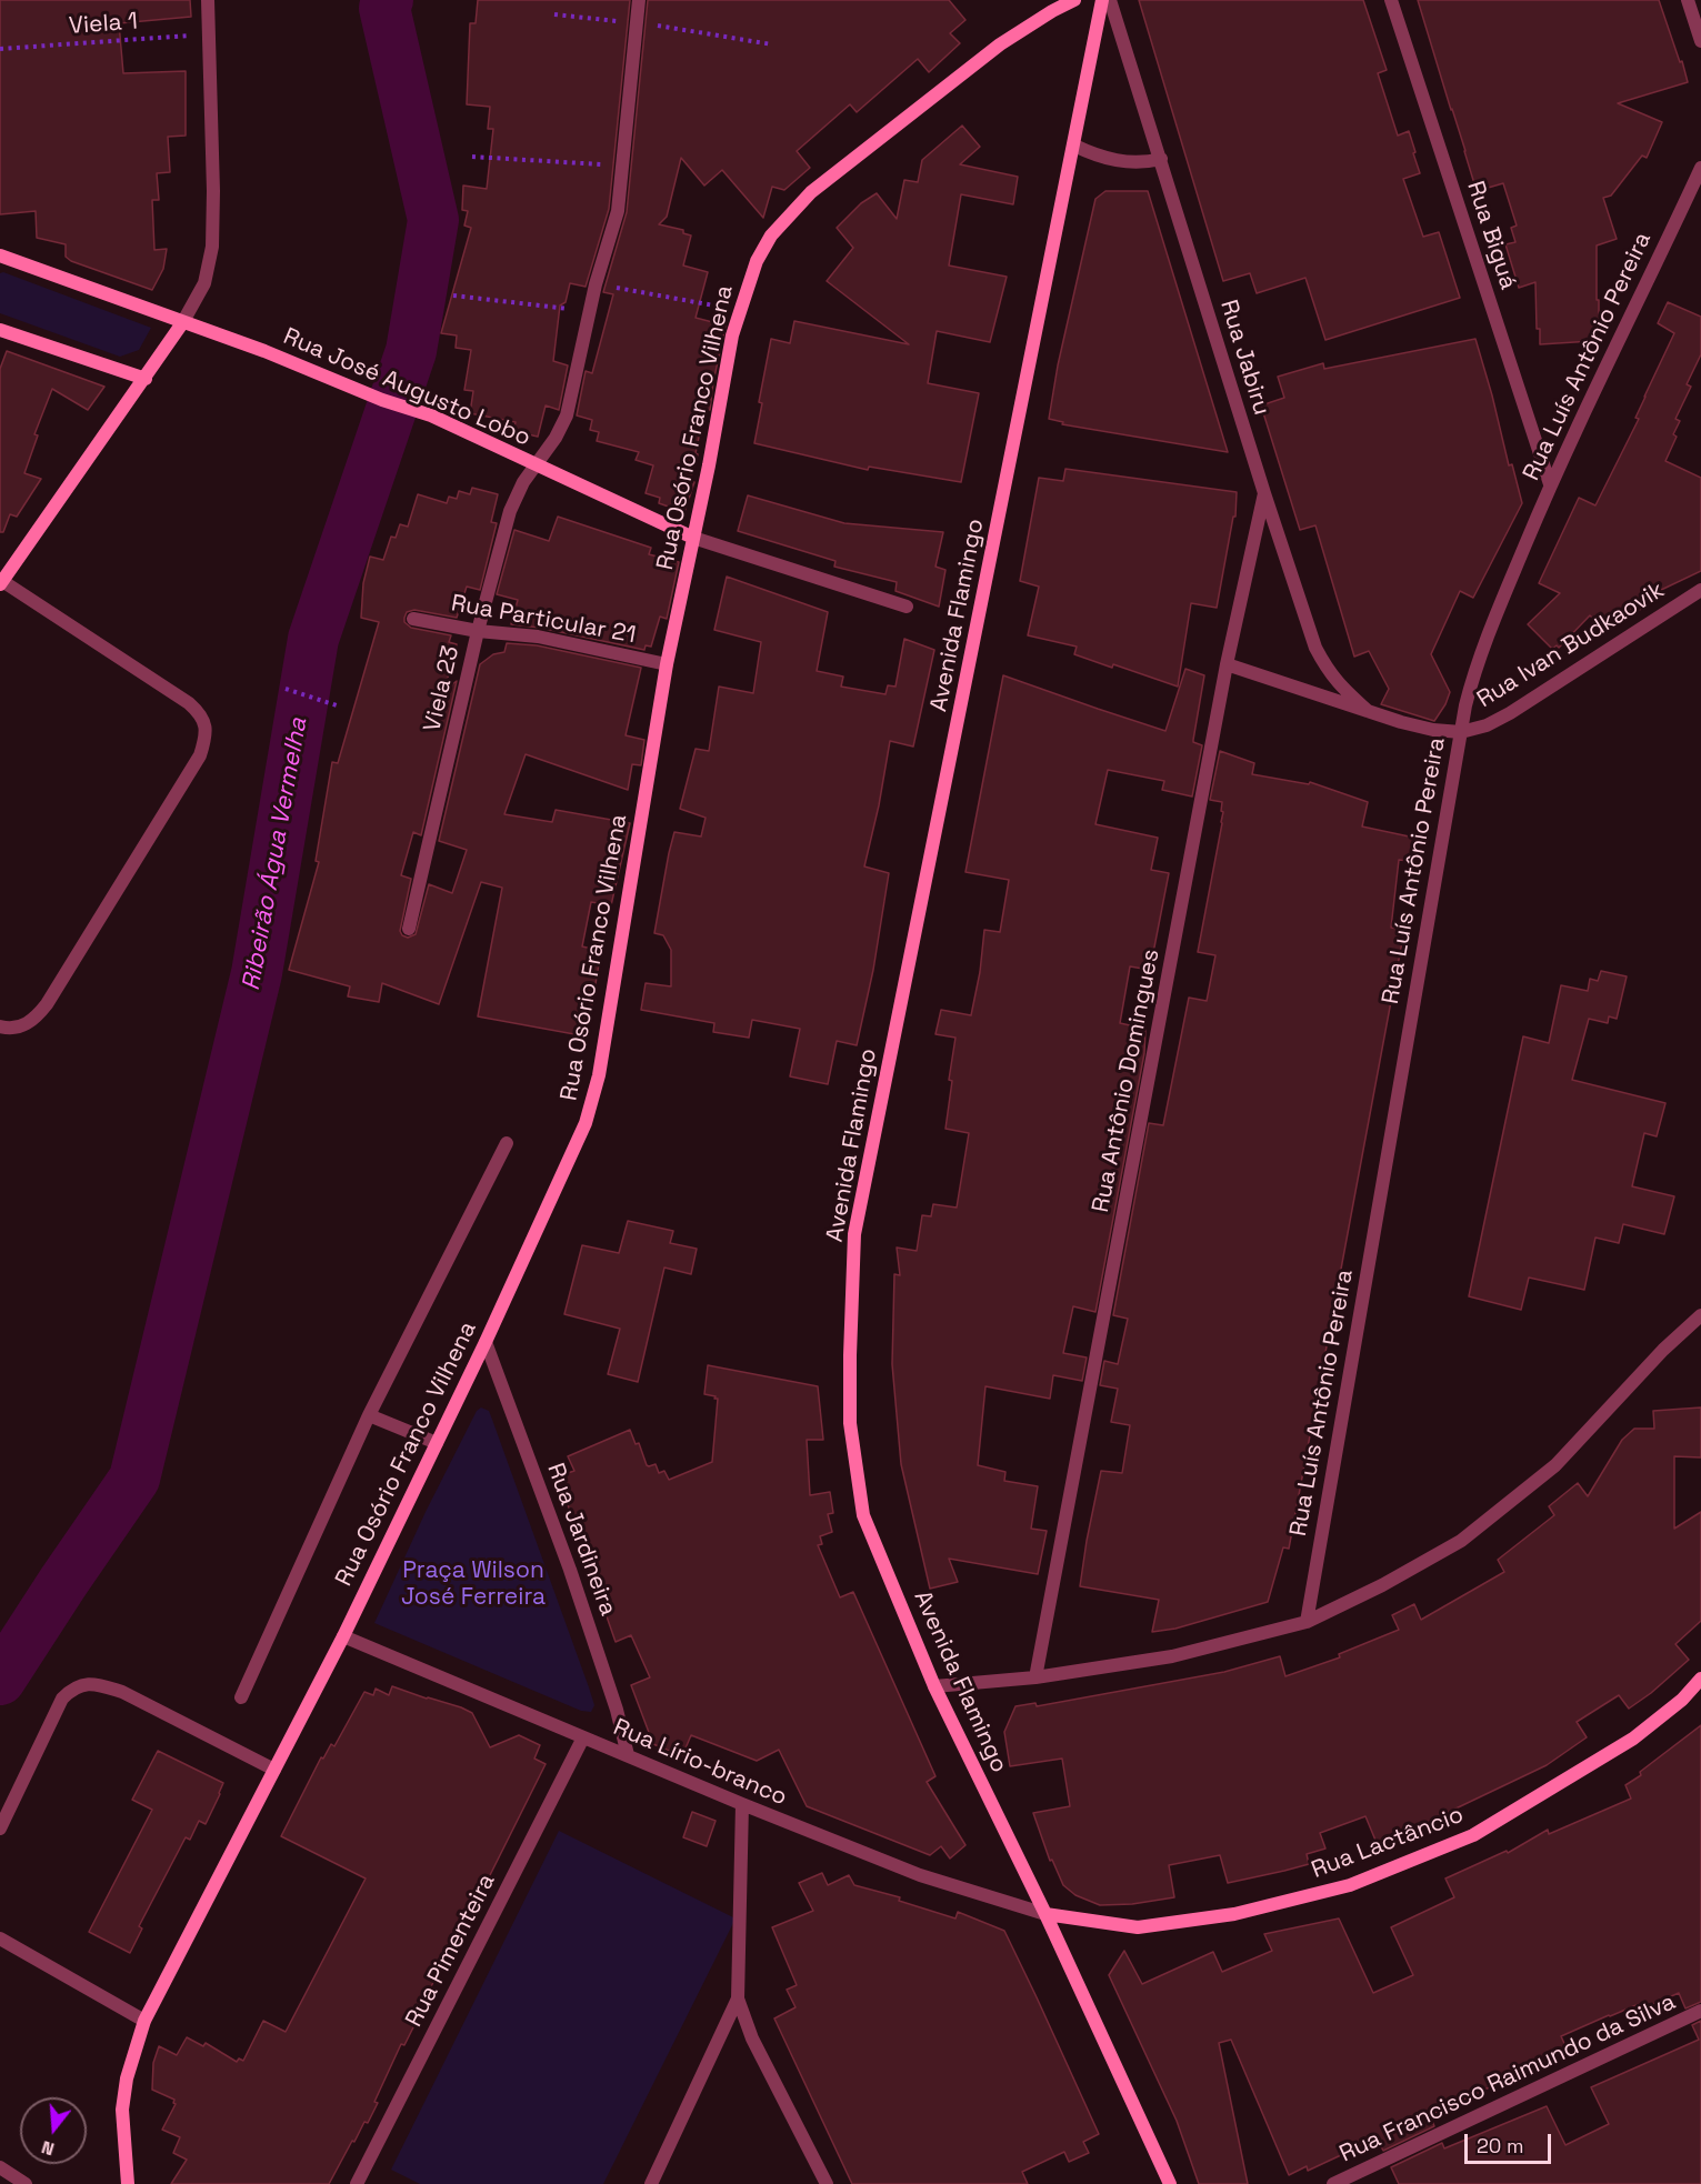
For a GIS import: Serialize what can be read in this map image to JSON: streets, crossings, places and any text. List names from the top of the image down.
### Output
{
  "streets": {
    "street": [
      "Rua Biguá",
      "Rua Luís Antônio Pereira",
      "Rua Jabiru",
      "Rua José Augusto Lobo",
      "Rua Osório Franco Vilhena",
      "Avenida Flamingo",
      "Rua Particular 21",
      "Rua Ivan Budkaovik",
      "Viela 23",
      "Rua Antônio Domingues",
      "Rua Jardineira",
      "Rua Lírio-branco",
      "Rua Lactâncio",
      "Rua Pimenteira",
      "Rua Francisco Raimundo da Silva"
    ],
    "path": ["Viela 1"]
  },
  "crossings": [
    ["Rua Biguá", "Rua Luís Antônio Pereira"],
    ["Rua Luís Antônio Pereira", "Rua Jabiru"],
    ["Rua Luís Antônio Pereira", "Rua Ivan Budkaovik"],
    ["Rua Jabiru", "Rua Ivan Budkaovik"],
    ["Rua Jabiru", "Rua Antônio Domingues"],
    ["Rua José Augusto Lobo", "Rua Osório Franco Vilhena"],
    ["Rua José Augusto Lobo", "Viela 23"],
    ["Rua Osório Franco Vilhena", "Rua Particular 21"],
    ["Rua Osório Franco Vilhena", "Rua Jardineira"],
    ["Rua Osório Franco Vilhena", "Rua Lírio-branco"],
    ["Avenida Flamingo", "Rua Lírio-branco"],
    ["Avenida Flamingo", "Rua Lactâncio"],
    ["Rua Particular 21", "Viela 23"],
    ["Rua Jardineira", "Rua Lírio-branco"],
    ["Rua Lírio-branco", "Rua Lactâncio"],
    ["Rua Lírio-branco", "Rua Pimenteira"]
  ],
  "water": ["Ribeirão Água Vermelha"],
  "parks": ["Praça Wilson José Ferreira"],
  "scale_bar": "20 m",
  "north": "bottom"
}
